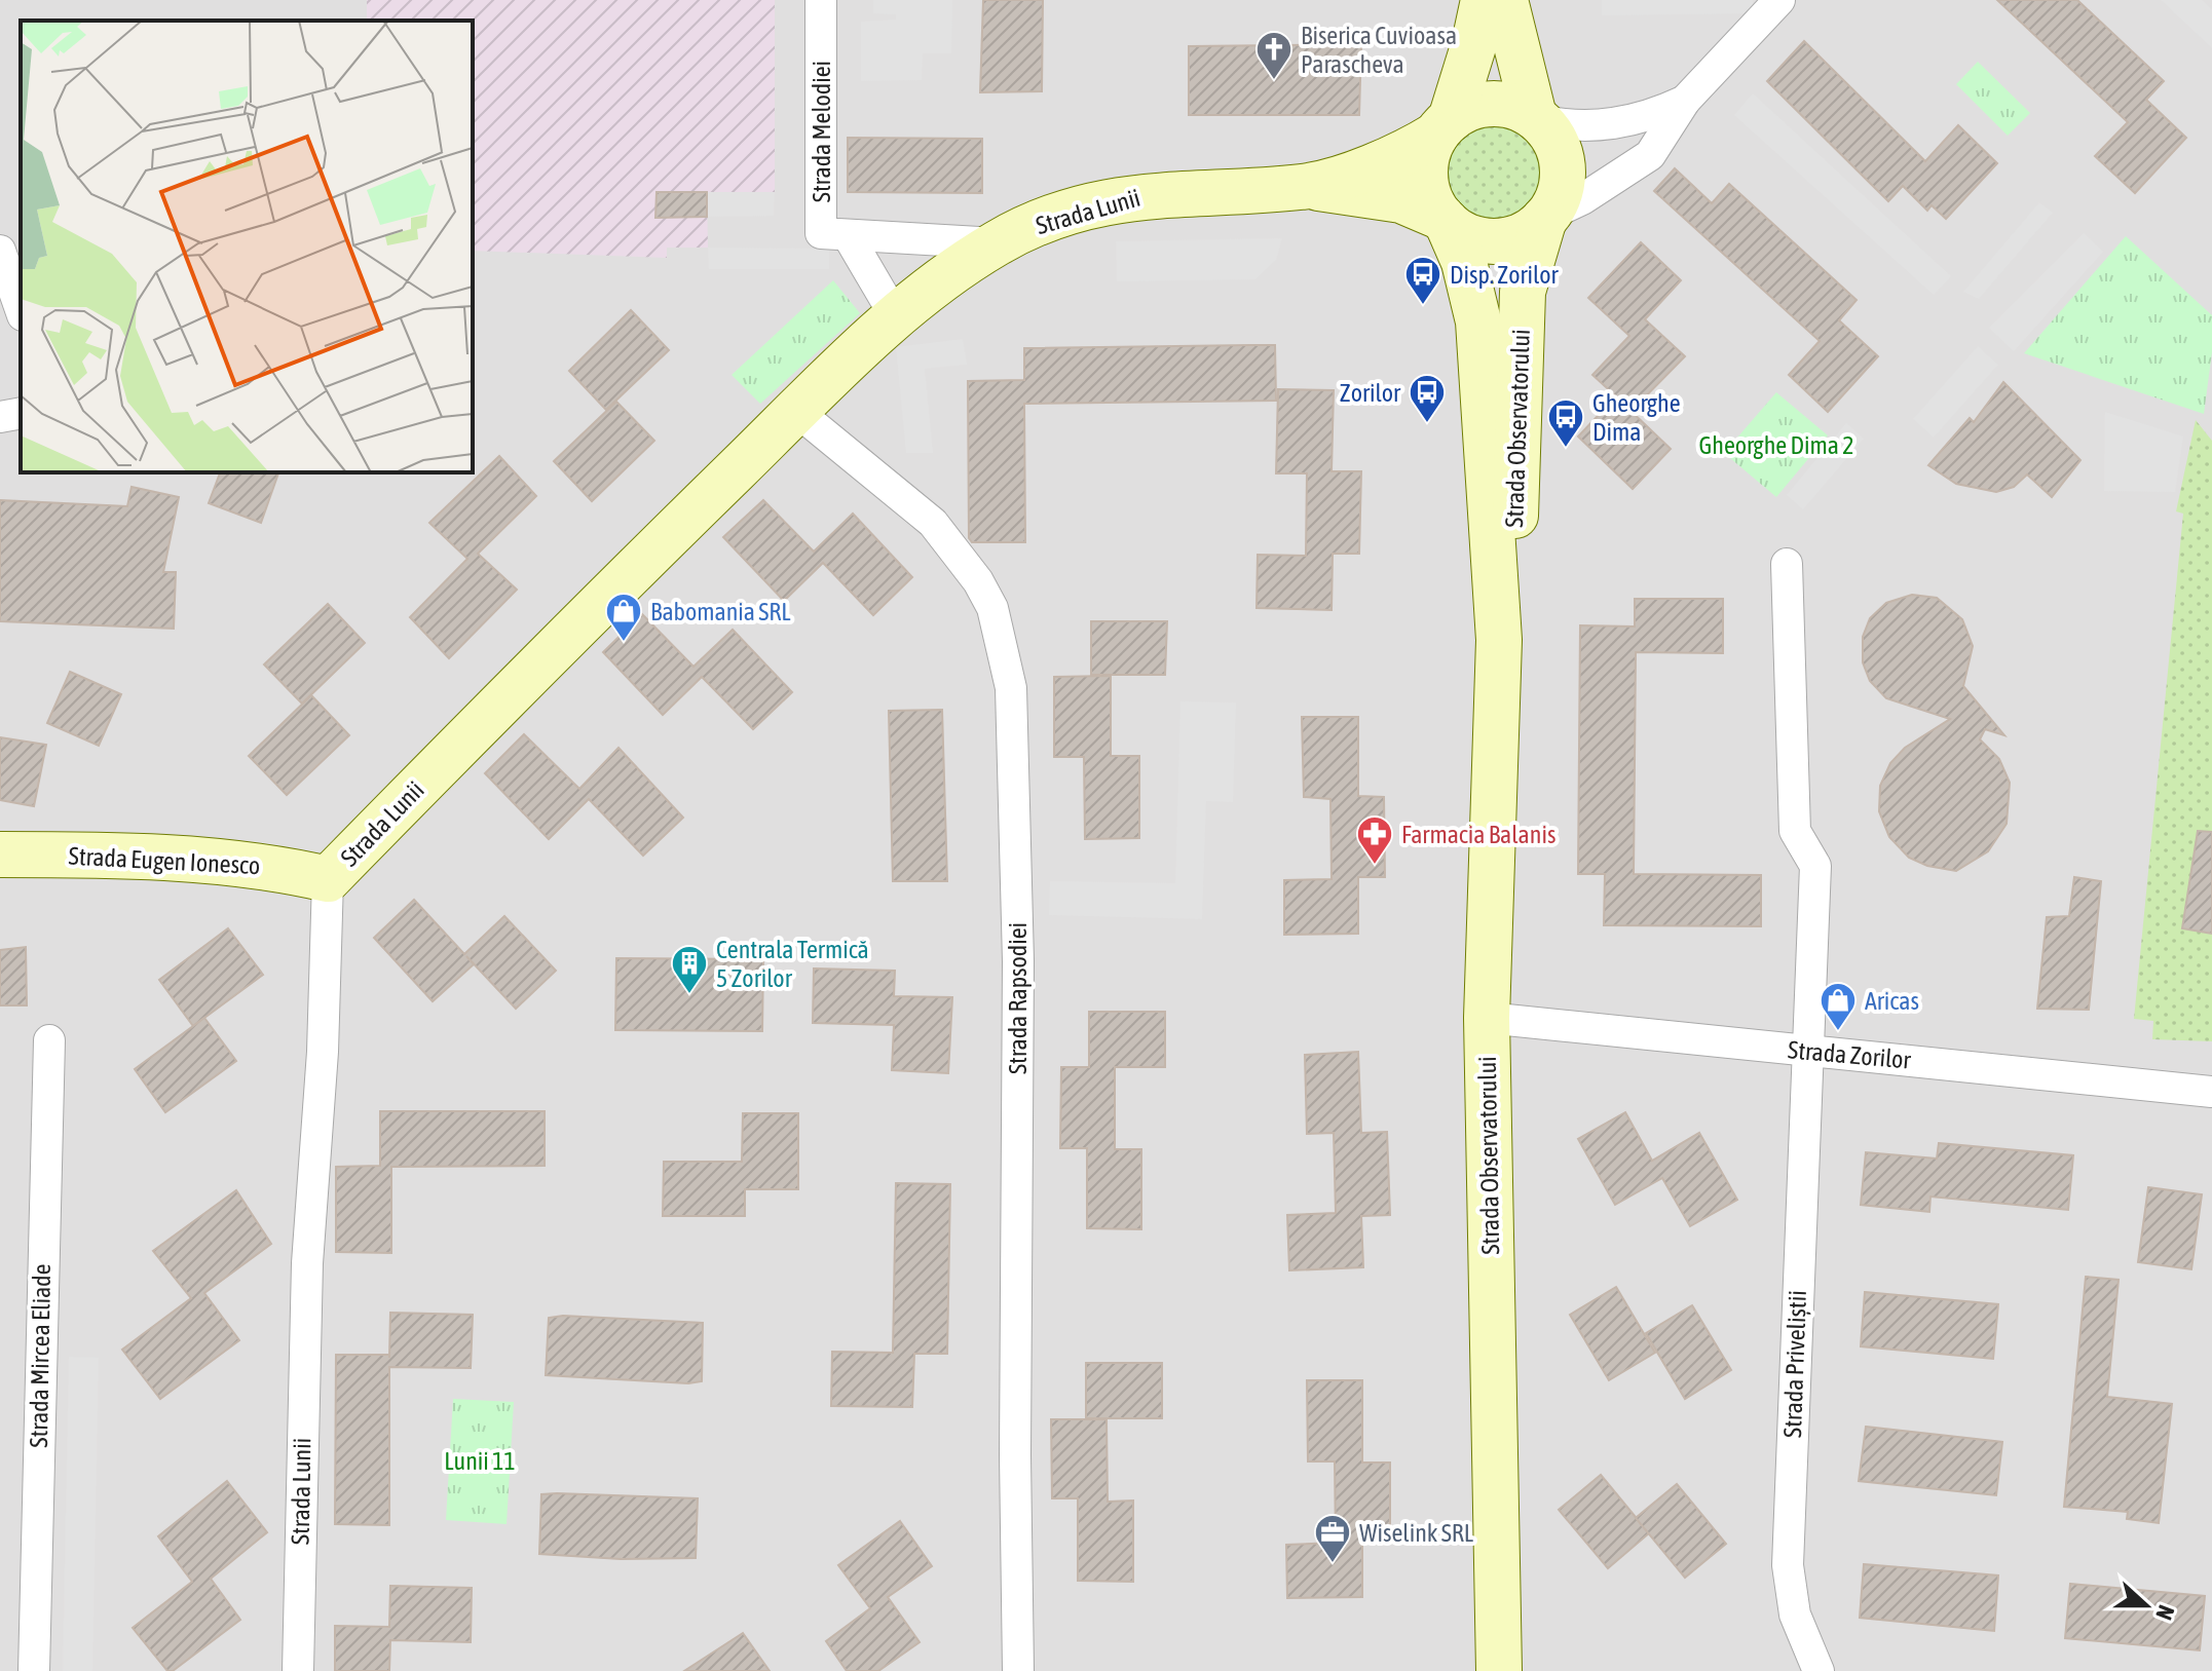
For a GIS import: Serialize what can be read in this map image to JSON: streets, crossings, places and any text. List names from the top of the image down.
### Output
{
  "streets": {
    "main road": ["Strada Lunii", "Strada Observatorului", "Strada Eugen Ionesco"],
    "street": [
      "Strada Melodiei",
      "Strada Rapsodiei",
      "Strada Zorilor",
      "Strada Mircea Eliade",
      "Strada Priveliștii"
    ]
  },
  "crossings": [
    ["Strada Melodiei", "Strada Lunii"],
    ["Strada Lunii", "Strada Observatorului"],
    ["Strada Lunii", "Strada Eugen Ionesco"],
    ["Strada Lunii", "Strada Rapsodiei"],
    ["Strada Observatorului", "Strada Zorilor"],
    ["Strada Zorilor", "Strada Priveliștii"]
  ],
  "parks": ["Gheorghe Dima 2", "Lunii 11"],
  "places": {
    "church": ["Biserica Cuvioasa Parascheva"],
    "bus stop": ["Disp. Zorilor", "Zorilor", "Gheorghe Dima"],
    "shop": ["Babomania SRL", "Aricas"],
    "pharmacy": ["Farmacia Balanis"],
    "building": ["Centrala Termică 5 Zorilor"],
    "office": ["Wiselink SRL"]
  },
  "north": "right"
}
